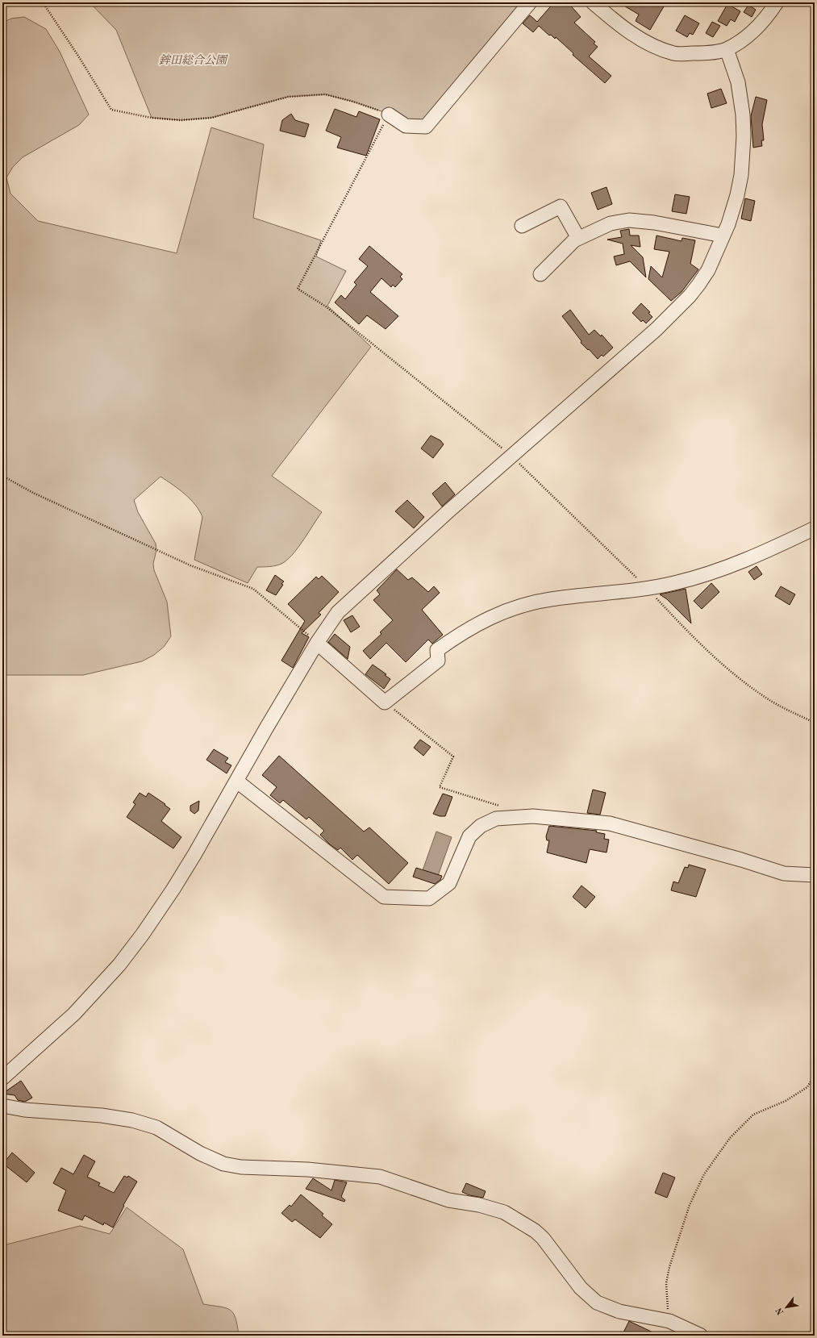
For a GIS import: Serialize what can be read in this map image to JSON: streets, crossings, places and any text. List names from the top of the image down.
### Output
{
  "parks": ["鉾田総合公園"],
  "north": "bottom left"
}
